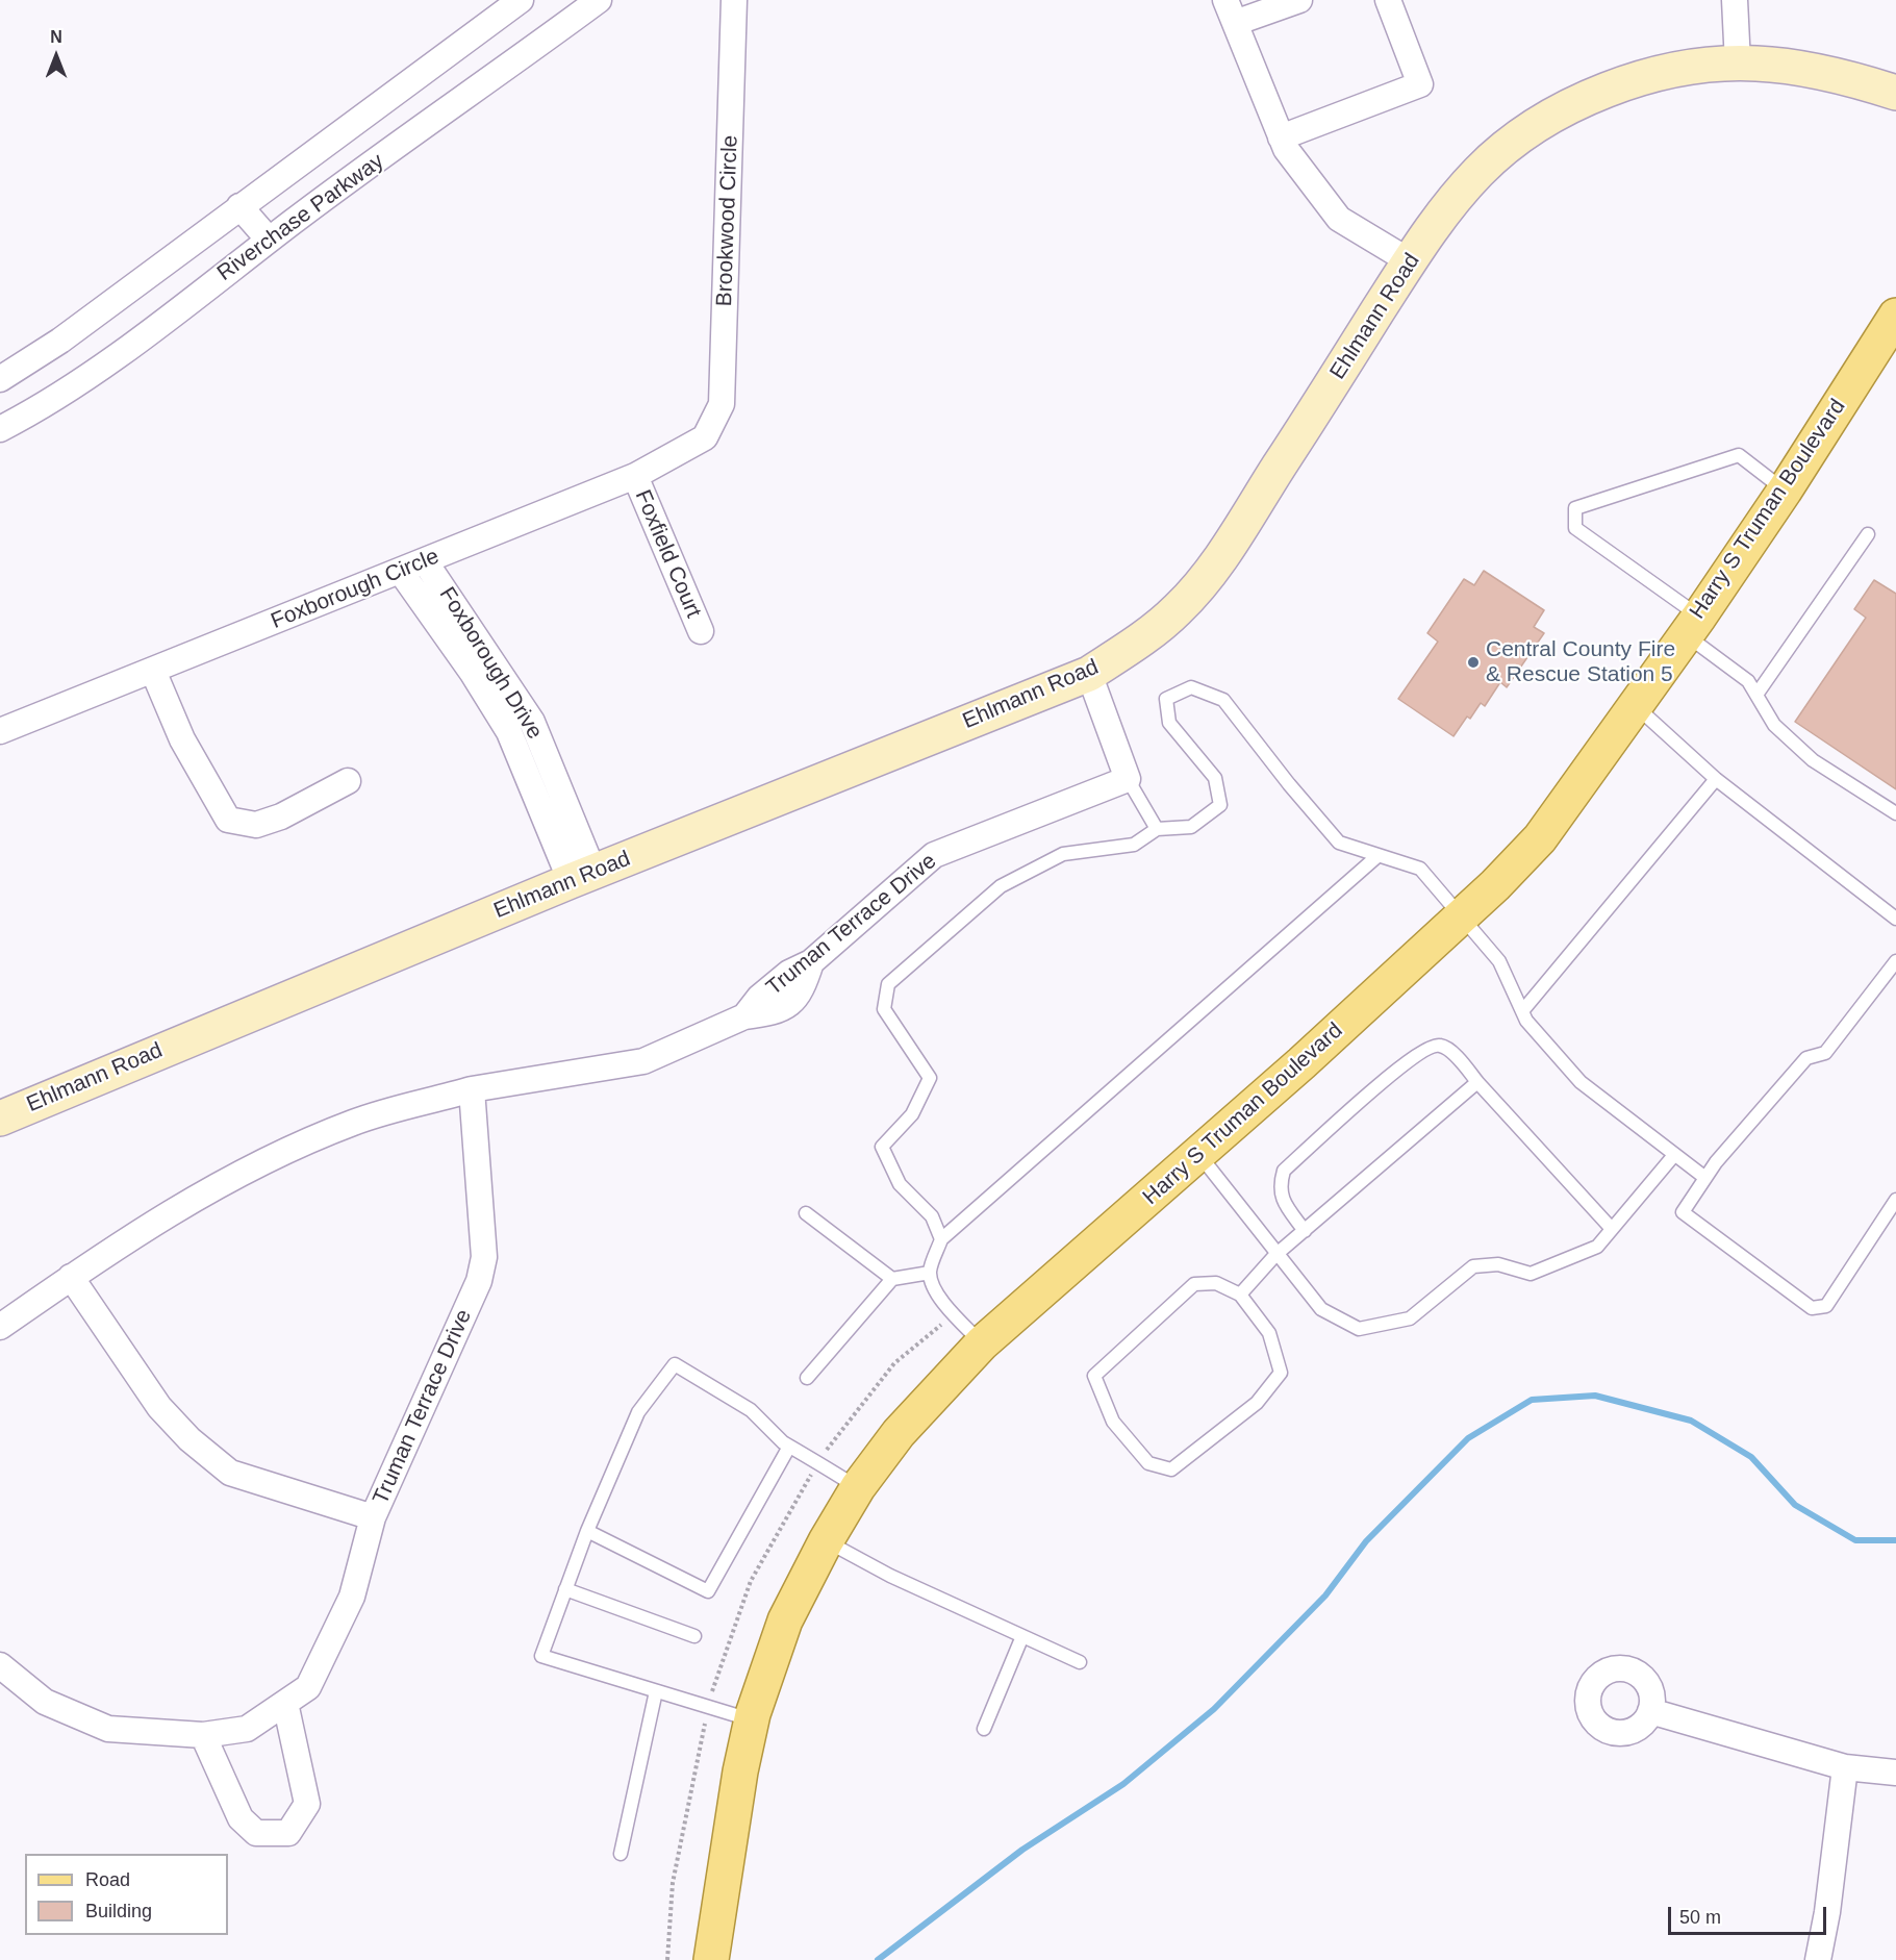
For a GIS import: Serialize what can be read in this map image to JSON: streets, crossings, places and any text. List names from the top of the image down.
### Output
{
  "streets": {
    "main road": ["Harry S Truman Boulevard"],
    "street": [
      "Riverchase Parkway",
      "Brookwood Circle",
      "Ehlmann Road",
      "Foxfield Court",
      "Foxborough Circle",
      "Foxborough Drive",
      "Truman Terrace Drive"
    ]
  },
  "crossings": [
    ["Brookwood Circle", "Foxborough Circle"],
    ["Ehlmann Road", "Foxborough Drive"],
    ["Foxfield Court", "Foxborough Circle"],
    ["Foxborough Circle", "Foxborough Drive"]
  ],
  "places": ["Central County Fire & Rescue Station 5"],
  "legend": ["Road", "Building"],
  "scale_bar": "50 m",
  "north": "top"
}
